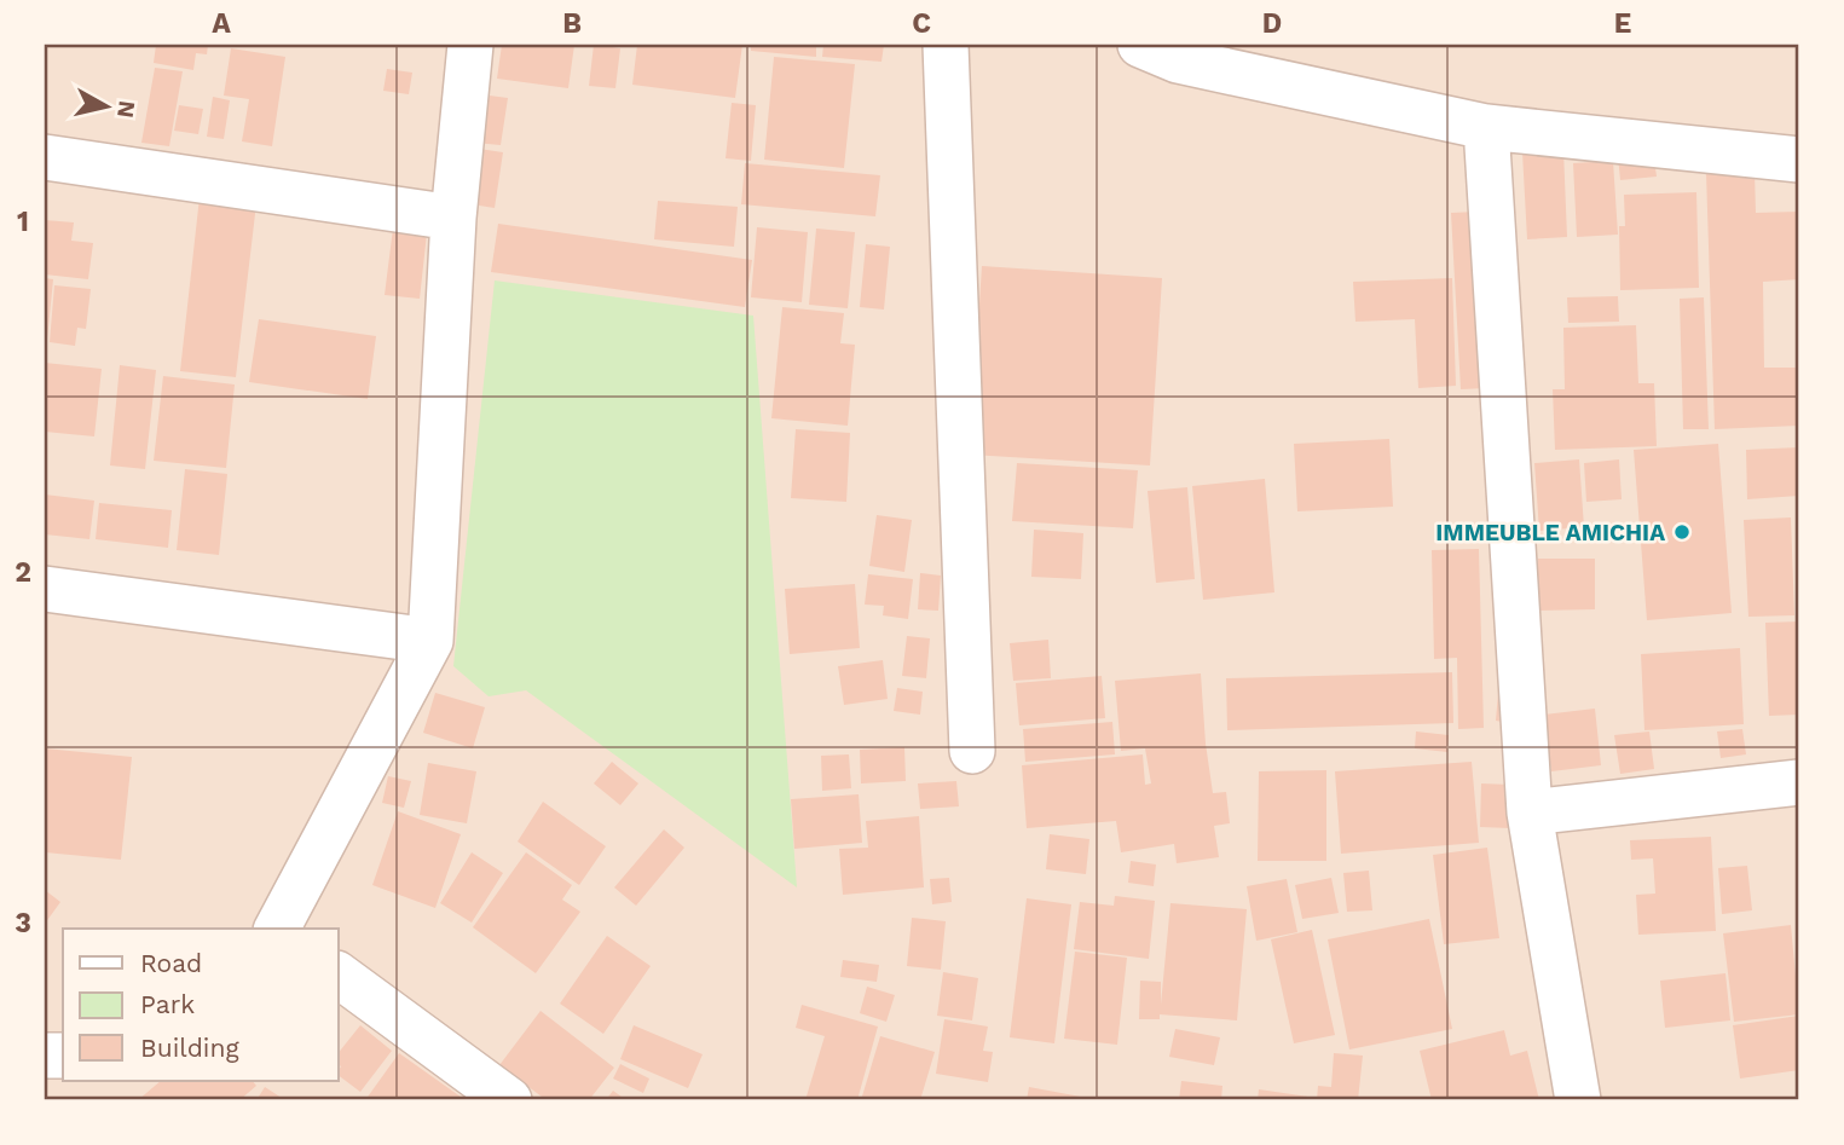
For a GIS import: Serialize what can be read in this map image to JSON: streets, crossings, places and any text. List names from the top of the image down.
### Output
{
  "places": ["IMMEUBLE AMICHIA"],
  "legend": ["Road", "Park", "Building"],
  "north": "right",
  "grid": {
    "columns": [
      "A",
      "B",
      "C",
      "D",
      "E"
    ],
    "rows": ["1", "2", "3"]
  }
}
